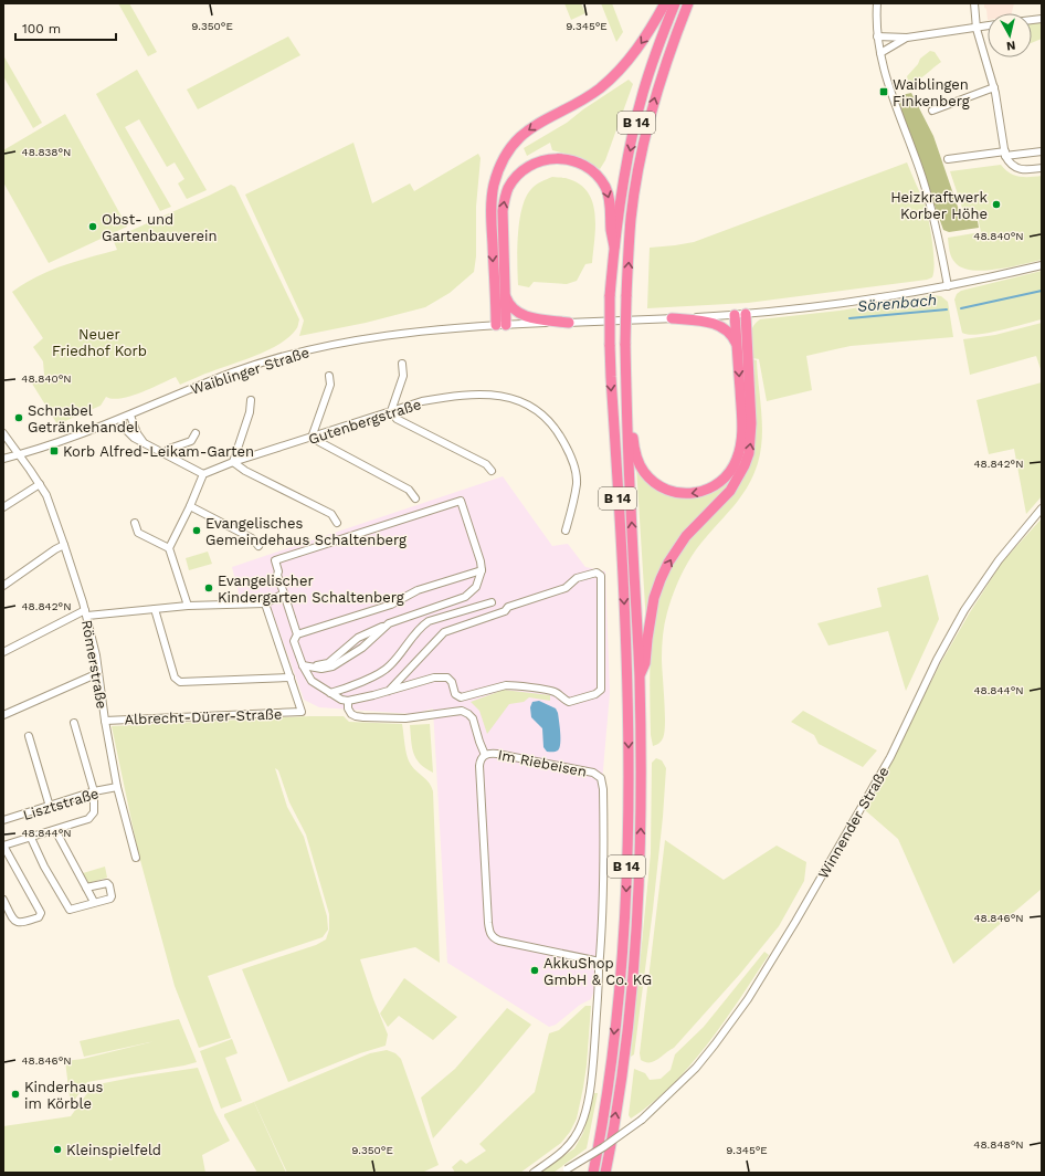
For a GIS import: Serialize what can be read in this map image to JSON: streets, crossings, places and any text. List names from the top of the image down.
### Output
{
  "streets": {
    "highway": ["B 14"],
    "street": [
      "Waiblinger Straße",
      "Gutenbergstraße",
      "Römerstraße",
      "Albrecht-Dürer-Straße",
      "Im Riebeisen",
      "Lisztstraße",
      "Winnender Straße"
    ]
  },
  "crossings": [
    ["Waiblinger Straße", "Römerstraße"],
    ["Römerstraße", "Albrecht-Dürer-Straße"],
    ["Römerstraße", "Lisztstraße"]
  ],
  "water": ["Sörenbach"],
  "parks": ["Neuer Friedhof Korb"],
  "places": {
    "transit": ["Waiblingen Finkenberg", "Korb Alfred-Leikam-Garten"],
    "other": [
      "Heizkraftwerk Korber Höhe",
      "Obst- und Gartenbauverein",
      "Schnabel Getränkehandel",
      "Evangelisches Gemeindehaus Schaltenberg",
      "Evangelischer Kindergarten Schaltenberg",
      "AkkuShop GmbH & Co. KG",
      "Kinderhaus im Körble",
      "Kleinspielfeld"
    ]
  },
  "scale_bar": "100 m",
  "north": "bottom",
  "coordinates": [
    "9.350°E",
    "9.345°E",
    "48.838°N",
    "48.840°N",
    "48.842°N",
    "48.844°N",
    "48.846°N",
    "48.848°N"
  ]
}
